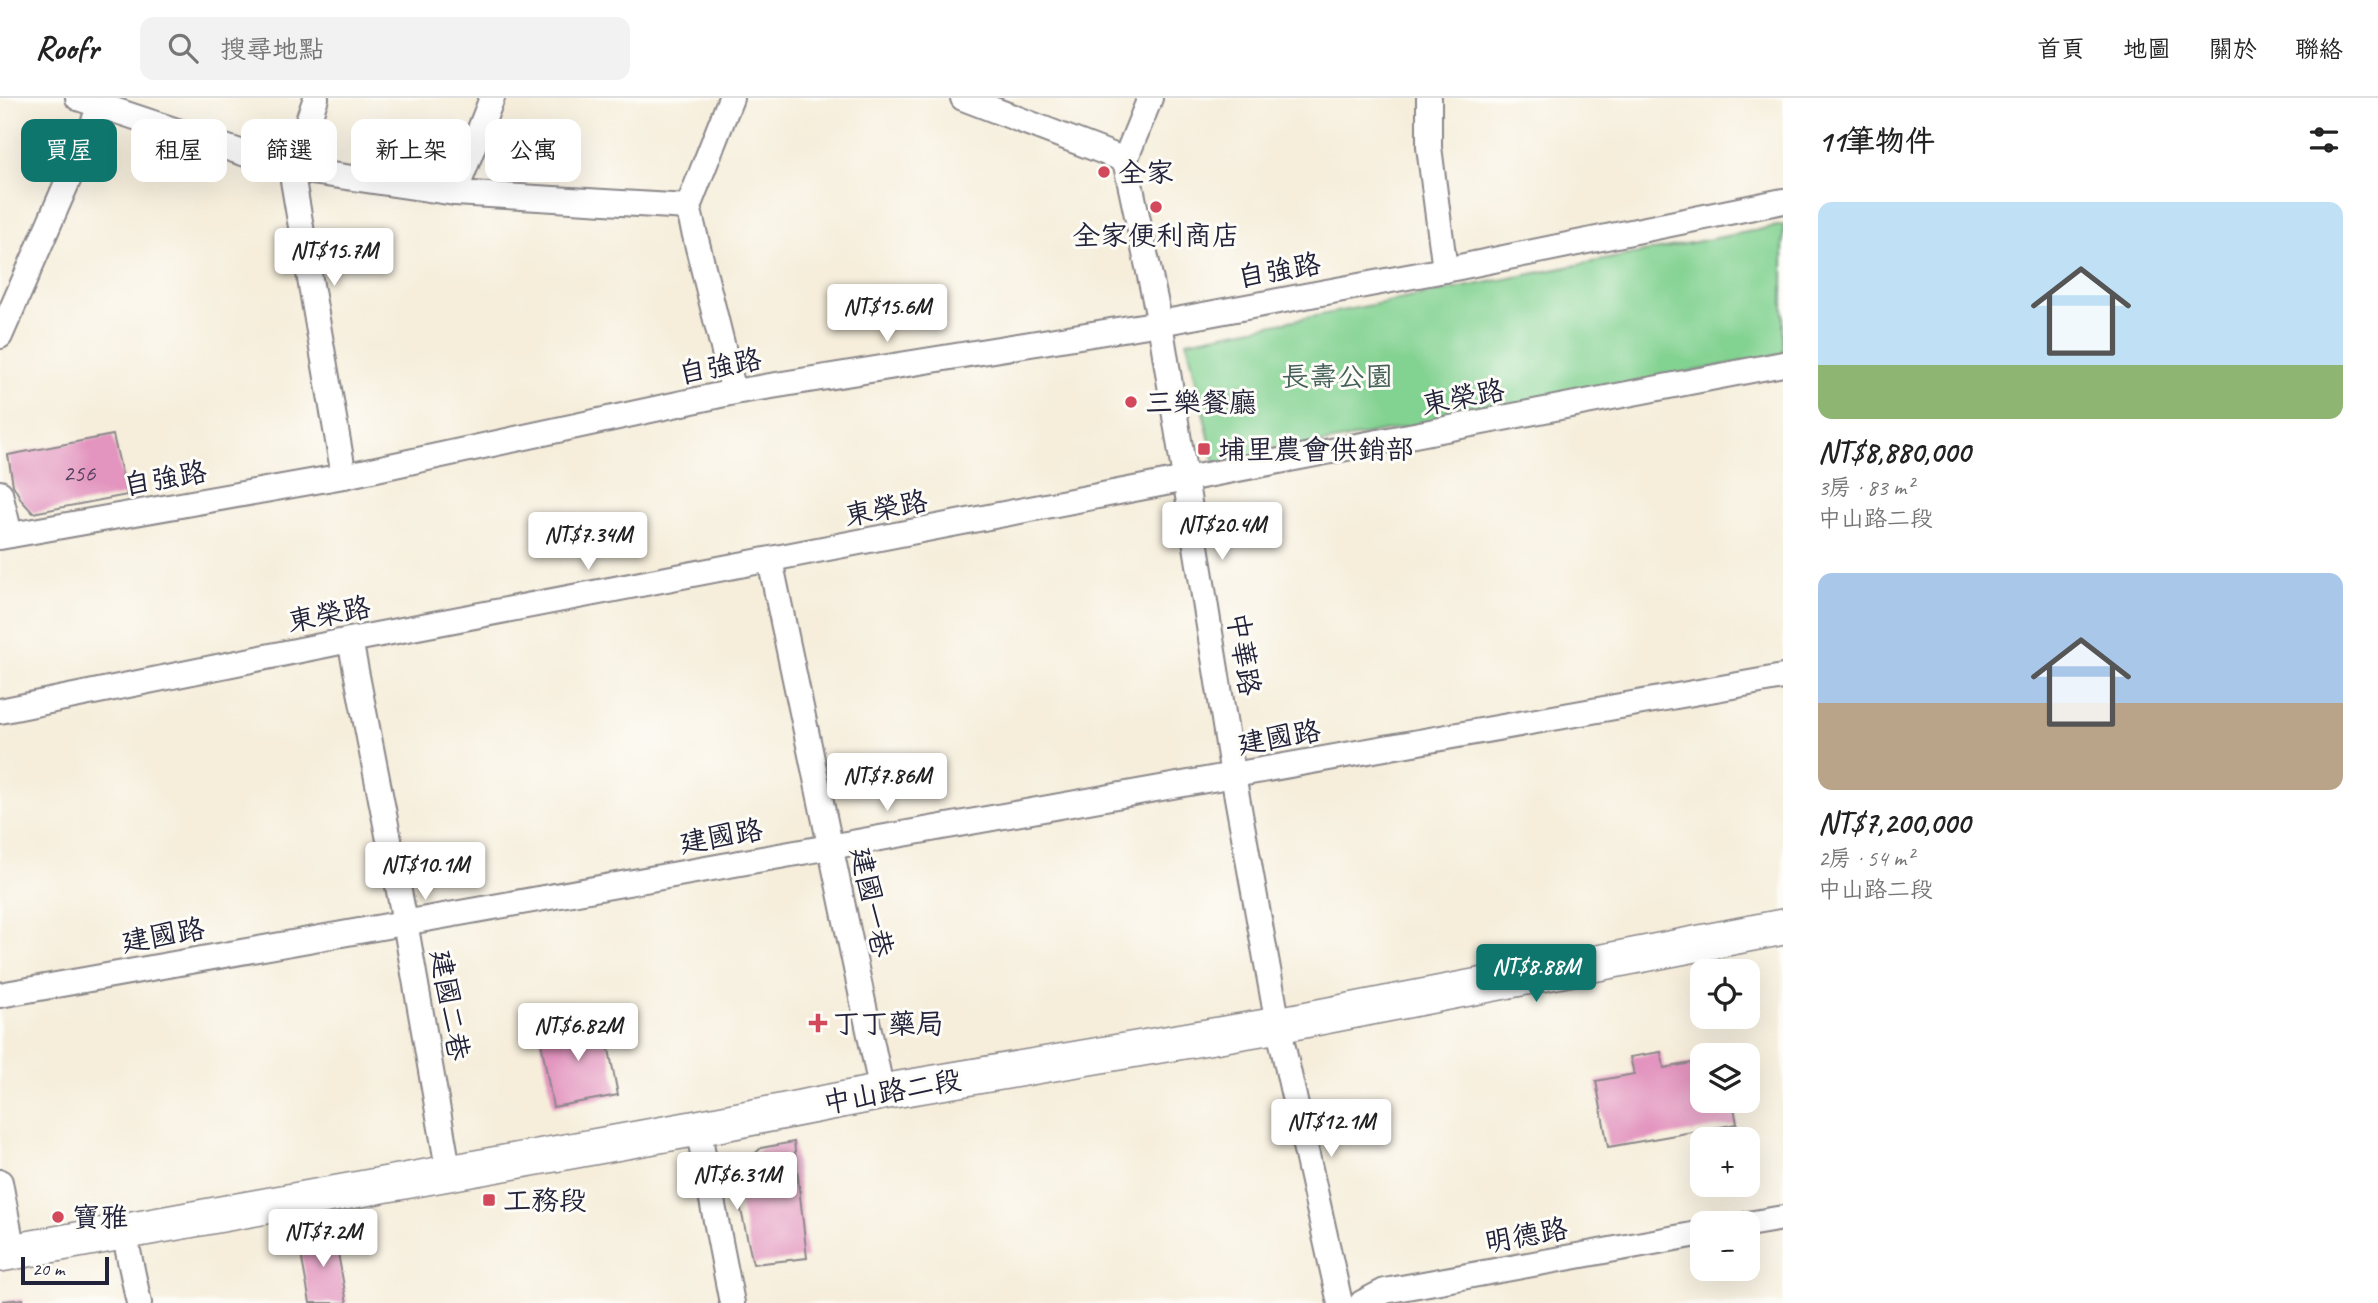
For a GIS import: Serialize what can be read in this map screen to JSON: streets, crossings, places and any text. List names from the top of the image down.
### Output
{
  "streets": {
    "street": [
      "自強路",
      "東榮路",
      "中華路",
      "建國路",
      "建國一巷",
      "建國二巷",
      "中山路二段",
      "明德路"
    ]
  },
  "crossings": [
    ["自強路", "中華路"],
    ["東榮路", "中華路"],
    ["東榮路", "建國一巷"],
    ["東榮路", "建國二巷"],
    ["中華路", "建國路"],
    ["中華路", "中山路二段"],
    ["建國路", "建國一巷"],
    ["建國路", "建國二巷"],
    ["建國一巷", "中山路二段"],
    ["建國二巷", "中山路二段"]
  ],
  "parks": ["長壽公園"],
  "places": {
    "other": [
      "全家",
      "全家便利商店",
      "三樂餐廳",
      "寶雅"
    ],
    "transit": ["埔里農會供銷部", "工務段"],
    "health": ["丁丁藥局"]
  },
  "house_numbers": ["256"],
  "scale_bar": "20 m",
  "page": {
    "header": "Roofr",
    "search": "搜尋地點",
    "nav": [
      "首頁",
      "地圖",
      "關於",
      "聯絡"
    ],
    "heading": "11筆物件",
    "chip": [
      "買屋",
      "租屋",
      "篩選",
      "新上架",
      "公寓"
    ],
    "list": [
      {
        "name": "NT$8,880,000",
        "note": "3房 · 83 m² · 中山路二段"
      },
      {
        "name": "NT$7,200,000",
        "note": "2房 · 54 m² · 中山路二段"
      }
    ],
    "price": [
      "NT$15.7M",
      "NT$15.6M",
      "NT$20.4M",
      "NT$7.34M",
      "NT$7.86M",
      "NT$10.1M",
      "NT$8.88M",
      "NT$6.82M",
      "NT$12.1M",
      "NT$6.31M",
      "NT$7.2M"
    ],
    "map_buttons": ["+", "−"],
    "scale": "20 m"
  }
}
